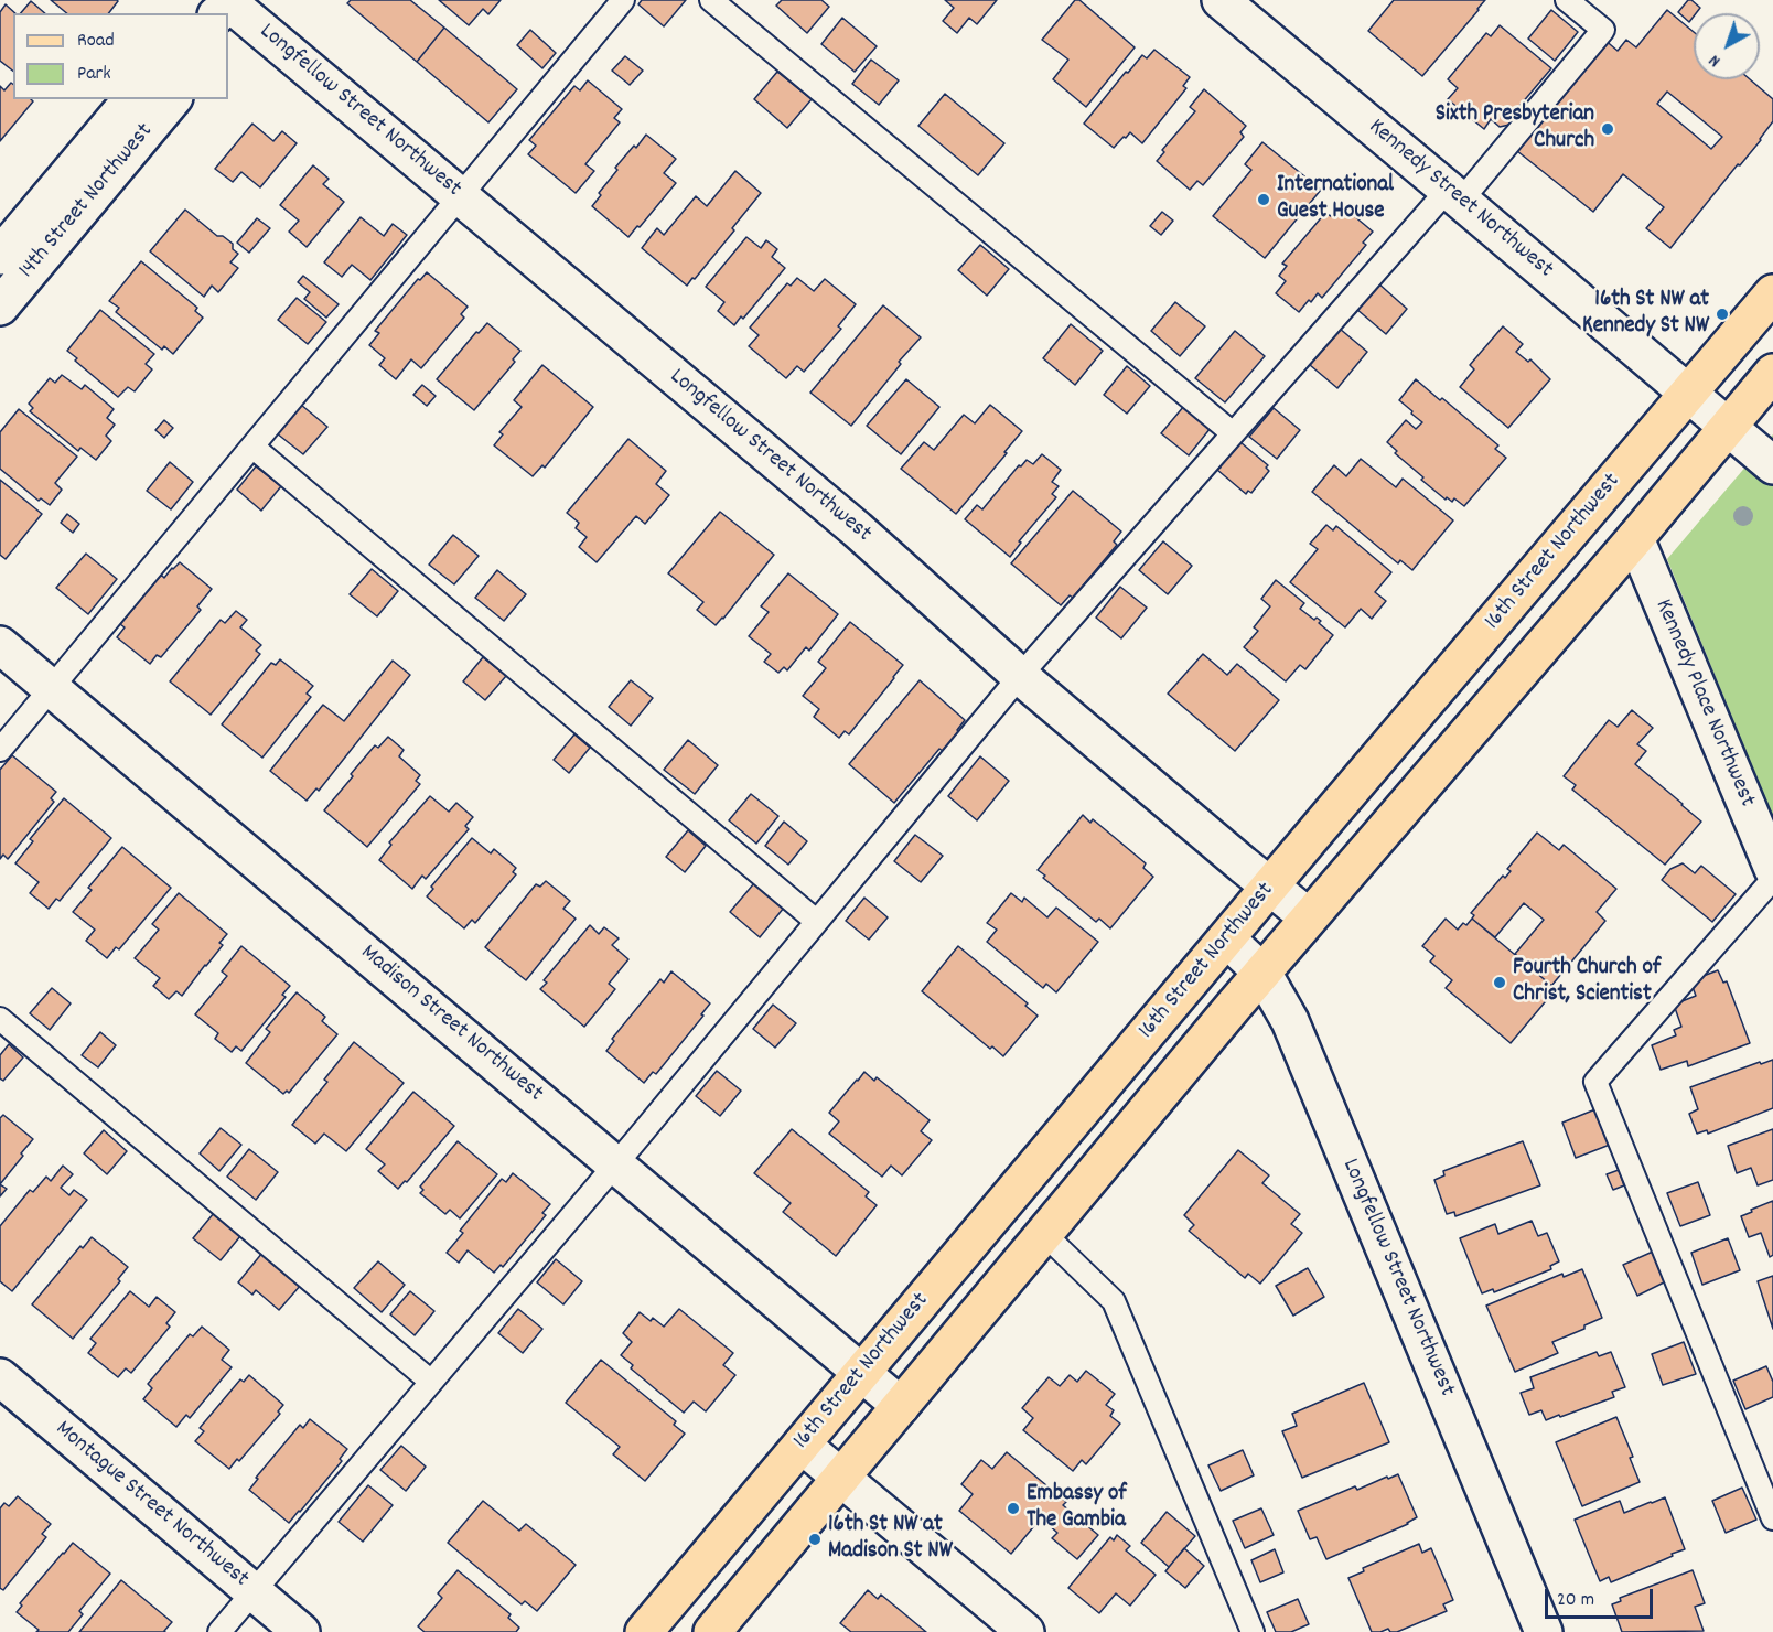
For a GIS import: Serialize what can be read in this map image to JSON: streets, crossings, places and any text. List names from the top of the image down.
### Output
{
  "streets": {
    "main road": ["16th Street Northwest"],
    "street": [
      "Longfellow Street Northwest",
      "Kennedy Street Northwest",
      "14th Street Northwest",
      "Kennedy Place Northwest",
      "Madison Street Northwest",
      "Montague Street Northwest"
    ]
  },
  "crossings": [
    ["Longfellow Street Northwest", "16th Street Northwest"],
    ["Kennedy Street Northwest", "16th Street Northwest"],
    ["16th Street Northwest", "Madison Street Northwest"]
  ],
  "places": [
    "Sixth Presbyterian Church",
    "International Guest House",
    "16th St NW at Kennedy St NW",
    "Fourth Church of Christ, Scientist",
    "Embassy of The Gambia",
    "16th St NW at Madison St NW"
  ],
  "legend": ["Road", "Park"],
  "scale_bar": "20 m",
  "north": "bottom left"
}
